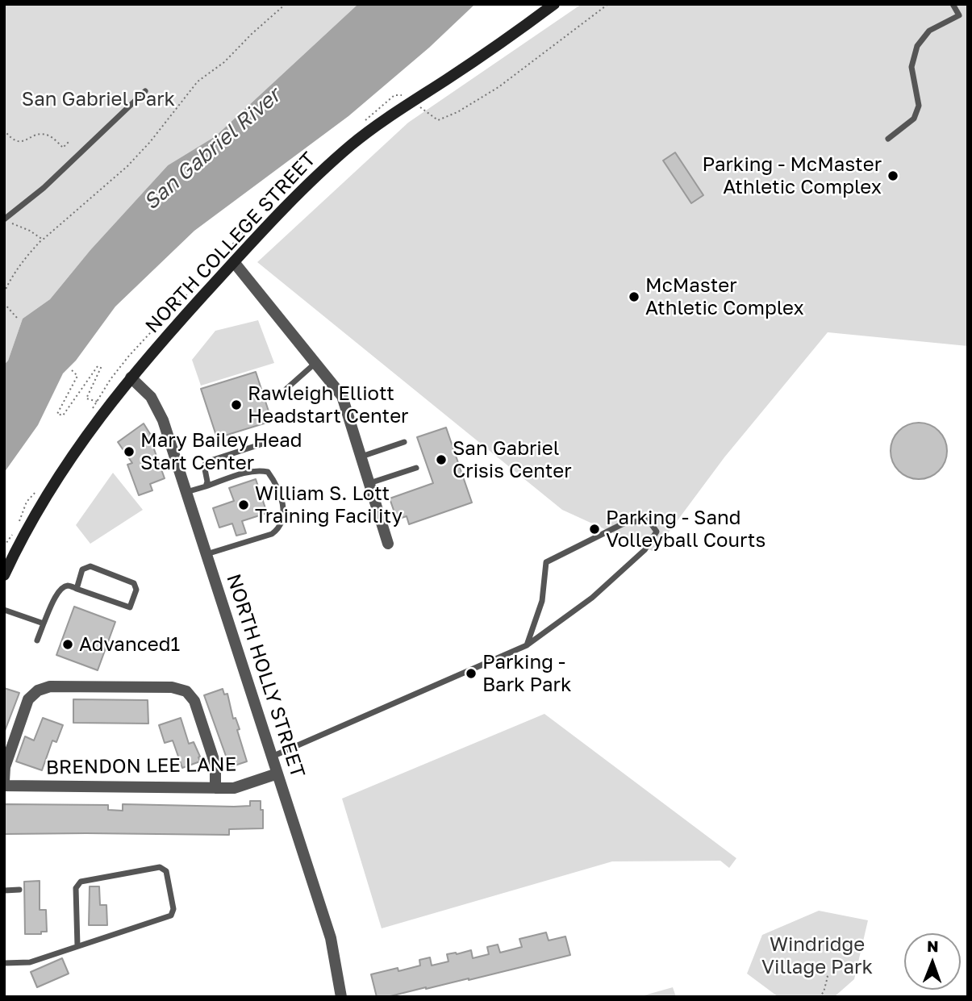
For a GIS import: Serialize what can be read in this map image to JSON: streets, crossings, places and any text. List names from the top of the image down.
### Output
{
  "streets": {
    "street": ["NORTH COLLEGE STREET", "NORTH HOLLY STREET", "BRENDON LEE LANE"]
  },
  "crossings": [
    ["NORTH COLLEGE STREET", "NORTH HOLLY STREET"],
    ["NORTH HOLLY STREET", "BRENDON LEE LANE"]
  ],
  "water": ["San Gabriel River"],
  "parks": ["San Gabriel Park", "Windridge Village Park"],
  "places": [
    "Parking - McMaster Athletic Complex",
    "McMaster Athletic Complex",
    "Rawleigh Elliott Headstart Center",
    "Mary Bailey Head Start Center",
    "San Gabriel Crisis Center",
    "William S. Lott Training Facility",
    "Parking - Sand Volleyball Courts",
    "Advanced1",
    "Parking - Bark Park"
  ],
  "north": "top"
}
